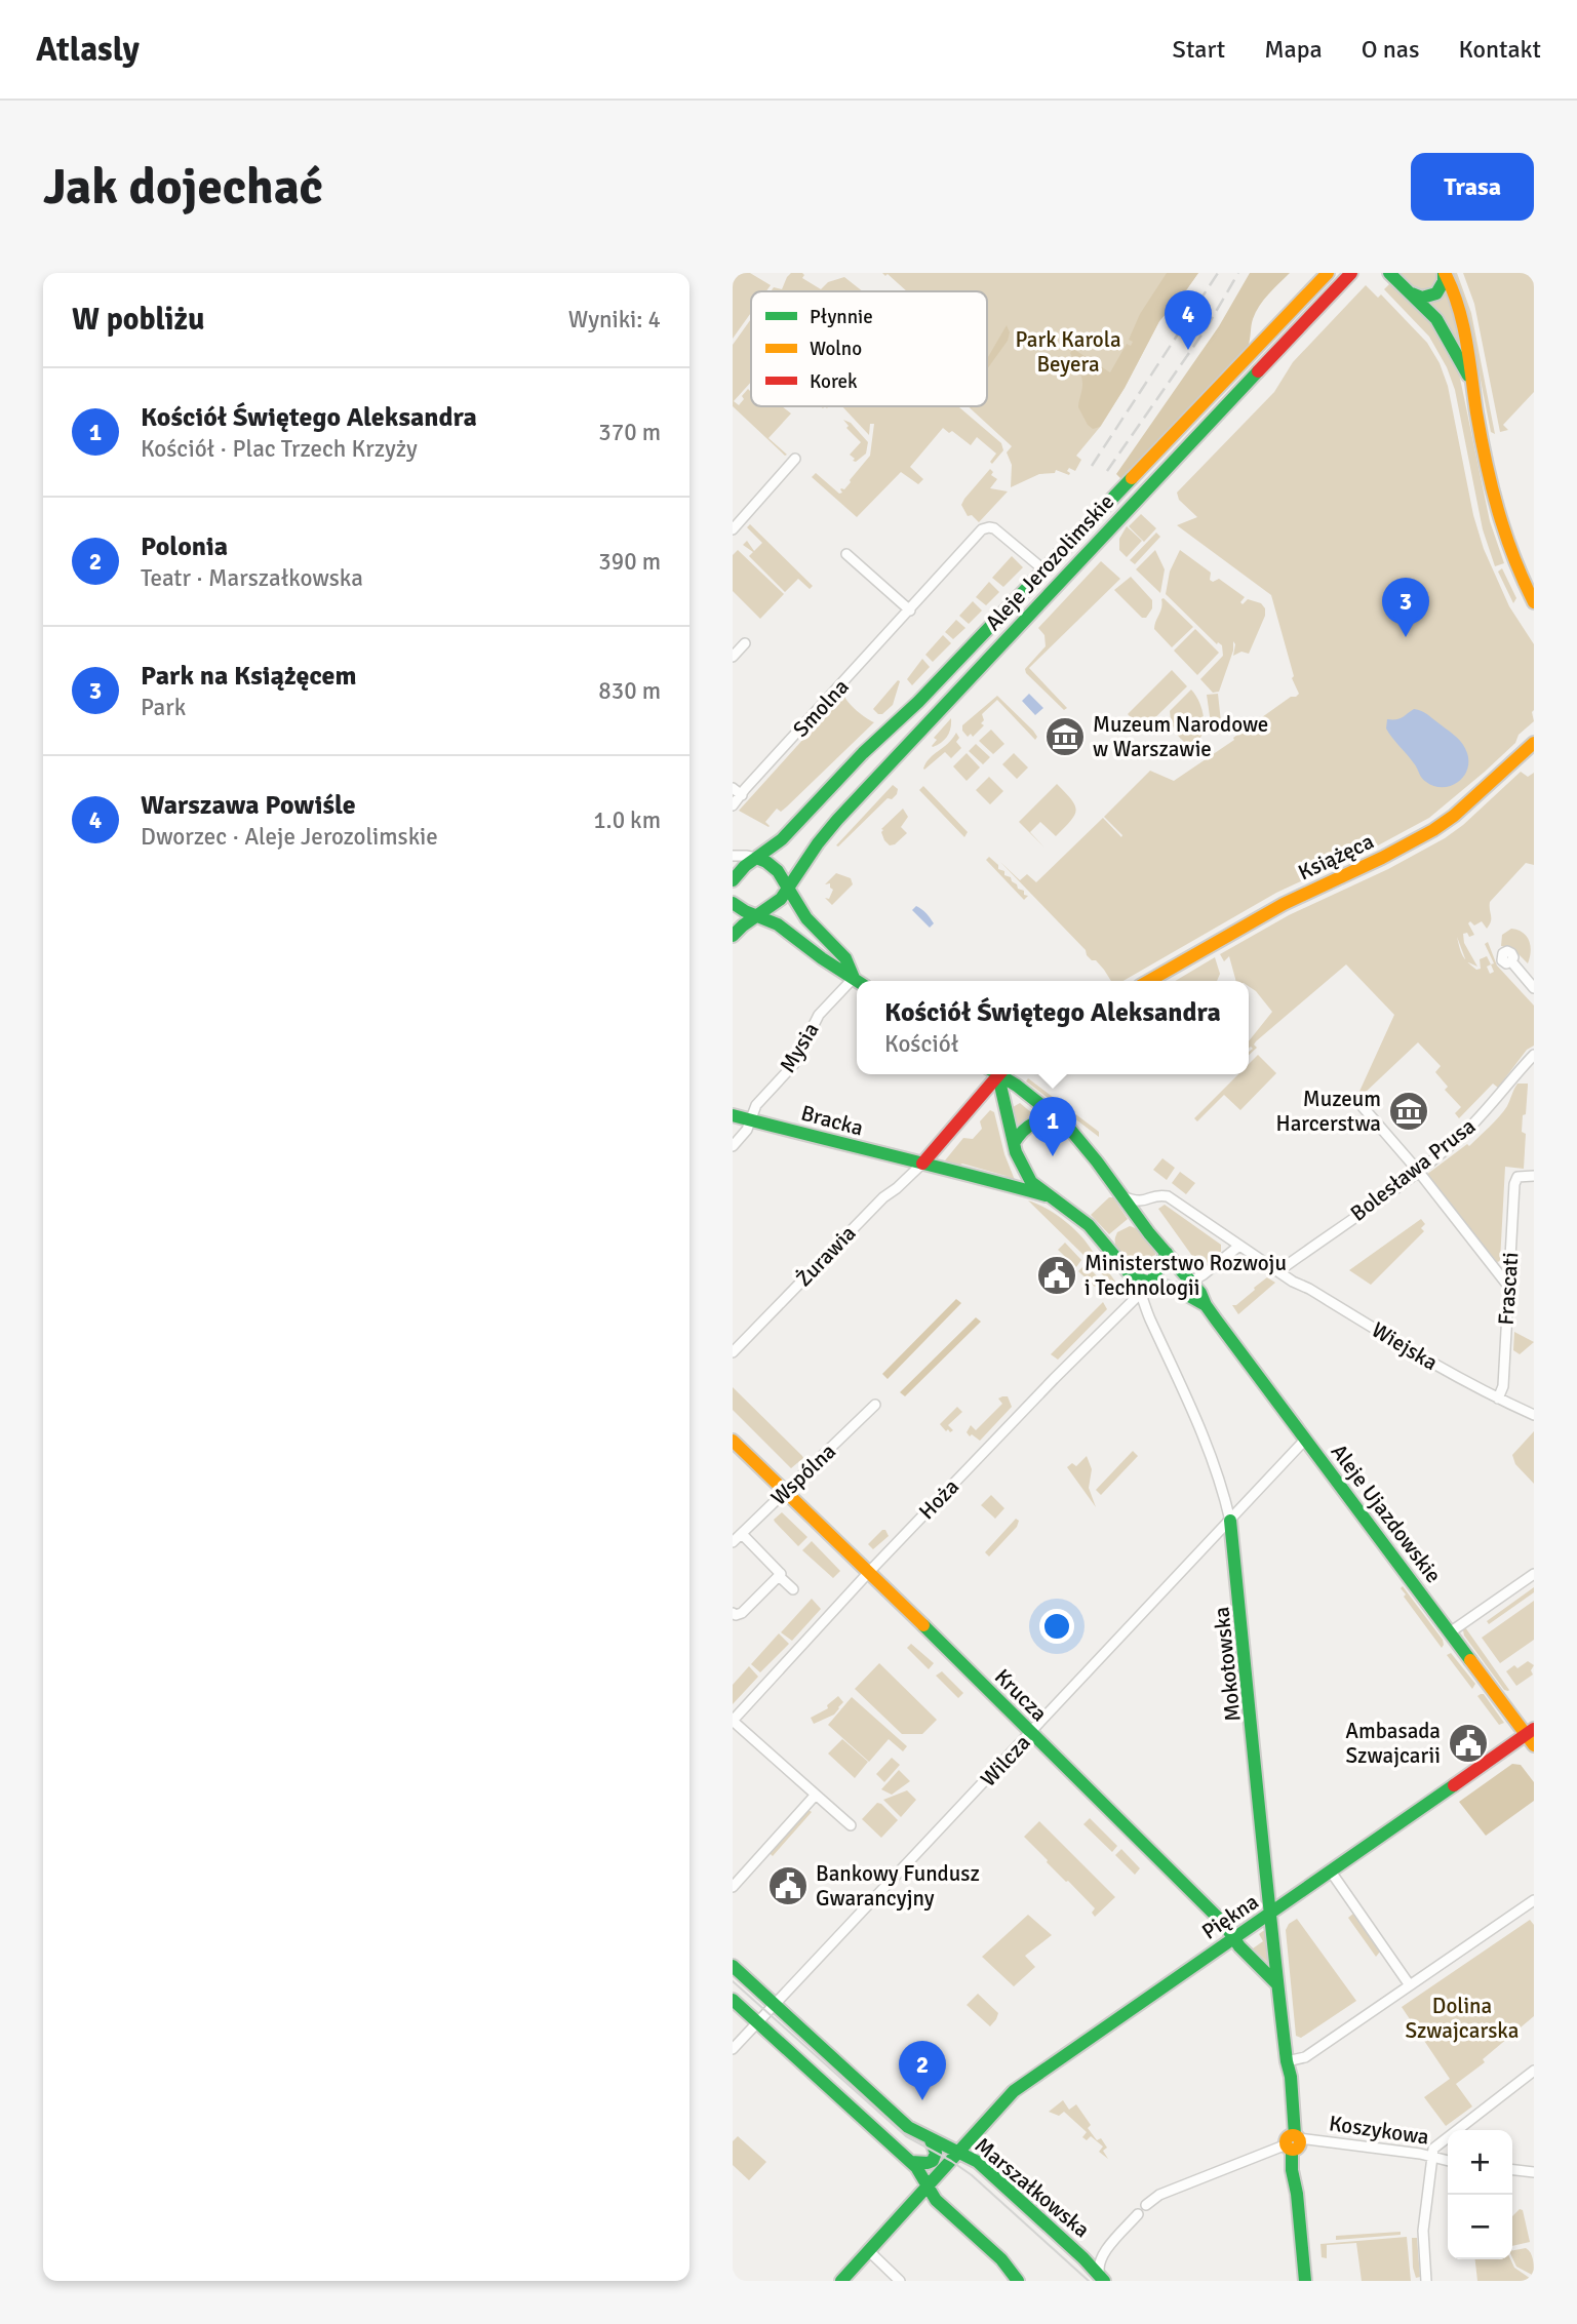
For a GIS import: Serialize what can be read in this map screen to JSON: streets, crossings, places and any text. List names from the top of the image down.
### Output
{
  "streets": {
    "street": [
      "Aleje Jerozolimskie",
      "Smolna",
      "Książęca",
      "Mysia",
      "Bracka",
      "Bolesława Prusa",
      "Żurawia",
      "Frascati",
      "Wiejska",
      "Wspólna",
      "Hoża",
      "Aleje Ujazdowskie",
      "Mokotowska",
      "Krucza",
      "Wilcza",
      "Piękna",
      "Koszykowa",
      "Marszałkowska"
    ]
  },
  "crossings": [
    ["Aleje Jerozolimskie", "Smolna"],
    ["Mysia", "Bracka"],
    ["Bracka", "Żurawia"],
    ["Bolesława Prusa", "Wiejska"],
    ["Frascati", "Wiejska"],
    ["Wiejska", "Aleje Ujazdowskie"],
    ["Wspólna", "Krucza"],
    ["Hoża", "Mokotowska"],
    ["Hoża", "Krucza"],
    ["Aleje Ujazdowskie", "Wilcza"],
    ["Aleje Ujazdowskie", "Piękna"],
    ["Mokotowska", "Krucza"],
    ["Mokotowska", "Wilcza"],
    ["Mokotowska", "Piękna"],
    ["Mokotowska", "Koszykowa"],
    ["Krucza", "Wilcza"],
    ["Krucza", "Piękna"],
    ["Wilcza", "Marszałkowska"],
    ["Piękna", "Marszałkowska"]
  ],
  "parks": ["Park Karola Beyera", "Dolina Szwajcarska"],
  "places": {
    "museum": ["Muzeum Narodowe w Warszawie", "Muzeum Harcerstwa"],
    "public building": ["Ministerstwo Rozwoju i Technologii", "Ambasada Szwajcarii", "Bankowy Fundusz Gwarancyjny"]
  },
  "legend": ["Płynnie", "Wolno", "Korek"],
  "page": {
    "header": "Atlasly",
    "nav": [
      "Start",
      "Mapa",
      "O nas",
      "Kontakt"
    ],
    "buttons": "Trasa",
    "title": "Jak dojechać",
    "heading": ["W pobliżu", "Wyniki: 4"],
    "pins": [
      "4",
      "3",
      "1",
      "2"
    ],
    "list": [
      {
        "mark": "1",
        "name": "Kościół Świętego Aleksandra",
        "note": "Kościół · Plac Trzech Krzyży",
        "value": "370 m"
      },
      {
        "mark": "2",
        "name": "Polonia",
        "note": "Teatr · Marszałkowska",
        "value": "390 m"
      },
      {
        "mark": "3",
        "name": "Park na Książęcem",
        "note": "Park",
        "value": "830 m"
      },
      {
        "mark": "4",
        "name": "Warszawa Powiśle",
        "note": "Dworzec · Aleje Jerozolimskie",
        "value": "1.0 km"
      }
    ],
    "popup": ["Kościół Świętego Aleksandra", "Kościół"],
    "map_buttons": ["+", "−"]
  }
}
